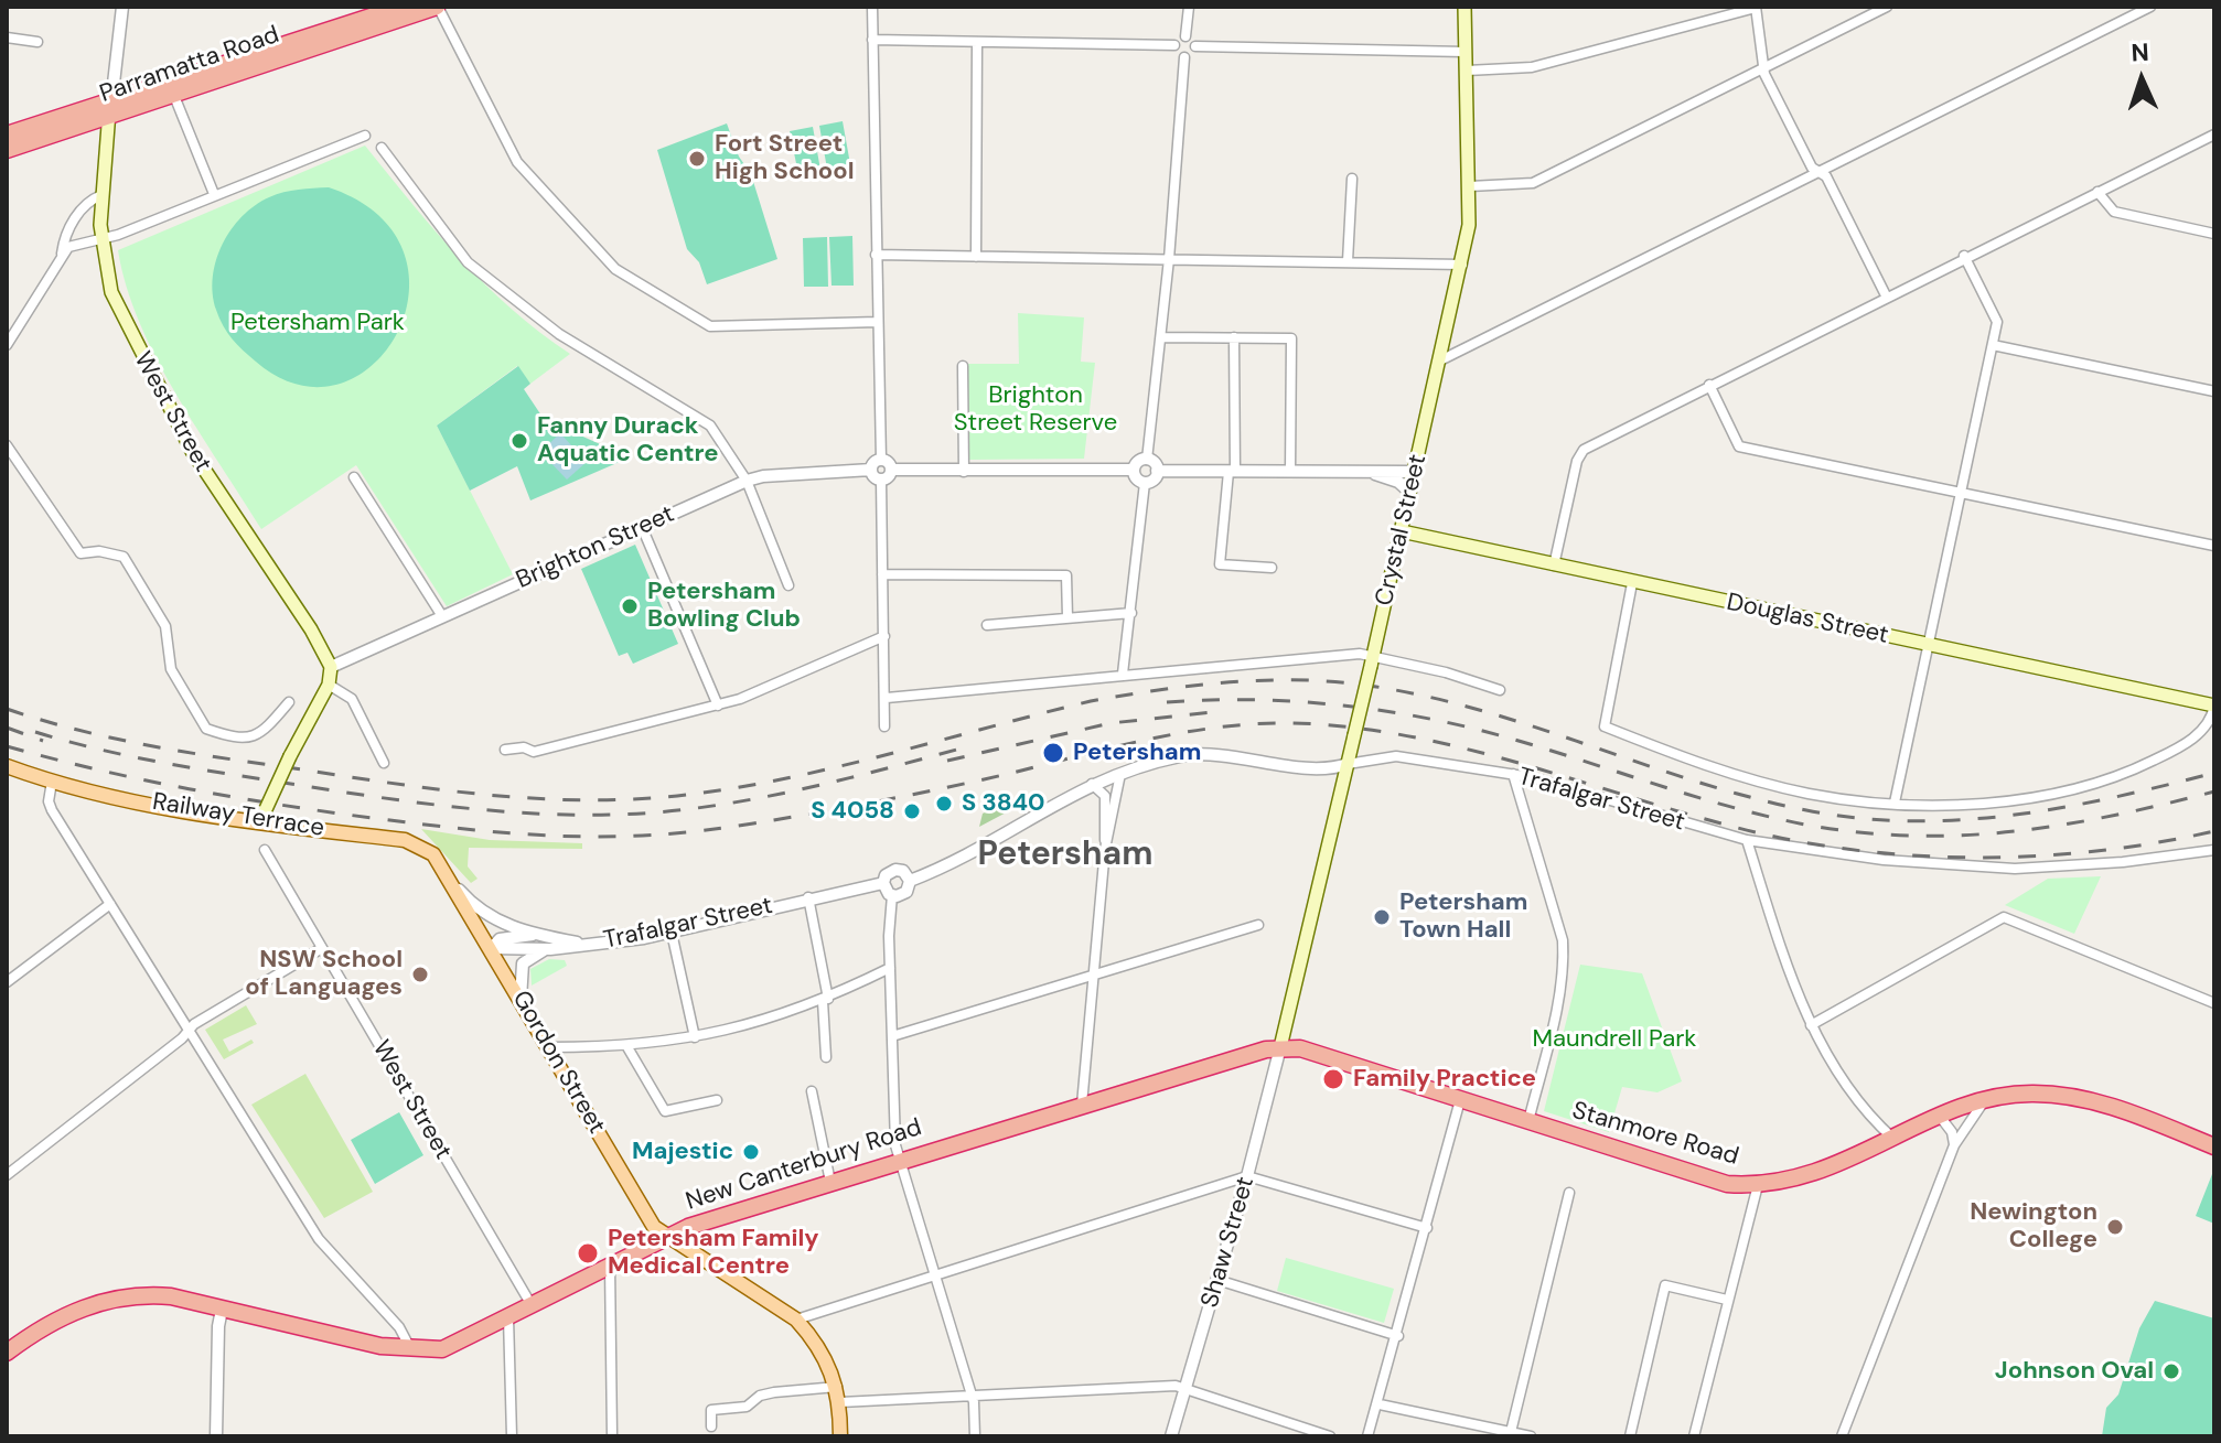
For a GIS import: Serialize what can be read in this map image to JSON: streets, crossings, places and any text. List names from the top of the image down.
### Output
{
  "streets": {
    "highway": ["Parramatta Road", "Stanmore Road", "New Canterbury Road"],
    "main road": [
      "West Street",
      "Crystal Street",
      "Douglas Street",
      "Railway Terrace",
      "Gordon Street"
    ],
    "street": ["Brighton Street", "Trafalgar Street", "Shaw Street"]
  },
  "crossings": [
    ["Parramatta Road", "West Street"],
    ["West Street", "Brighton Street"],
    ["West Street", "New Canterbury Road"],
    ["Crystal Street", "Douglas Street"],
    ["Crystal Street", "Trafalgar Street"],
    ["Crystal Street", "Stanmore Road"],
    ["Crystal Street", "New Canterbury Road"],
    ["Crystal Street", "Shaw Street"],
    ["Trafalgar Street", "Gordon Street"],
    ["Railway Terrace", "Gordon Street"],
    ["Gordon Street", "New Canterbury Road"],
    ["Stanmore Road", "New Canterbury Road"],
    ["Stanmore Road", "Shaw Street"],
    ["New Canterbury Road", "Shaw Street"]
  ],
  "districts": ["Petersham"],
  "parks": ["Petersham Park", "Brighton Street Reserve", "Maundrell Park"],
  "places": [
    "Fort Street High School",
    "Fanny Durack Aquatic Centre",
    "Petersham Bowling Club",
    "Petersham",
    "S 3840",
    "S 4058",
    "Petersham Town Hall",
    "NSW School of Languages",
    "Family Practice",
    "Majestic",
    "Newington College",
    "Petersham Family Medical Centre",
    "Johnson Oval"
  ],
  "north": "top"
}
